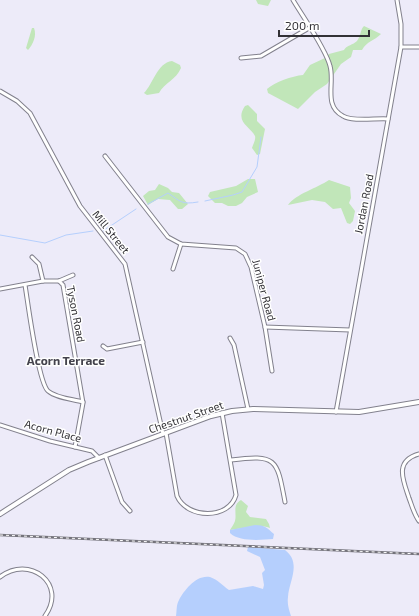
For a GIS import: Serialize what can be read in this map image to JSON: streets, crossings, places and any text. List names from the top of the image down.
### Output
{
  "streets": {
    "main road": ["Chestnut Street"],
    "street": [
      "Jordan Road",
      "Mill Street",
      "Juniper Road",
      "Tyson Road",
      "Acorn Place"
    ]
  },
  "crossings": [
    ["Jordan Road", "Chestnut Street"],
    ["Mill Street", "Chestnut Street"],
    ["Tyson Road", "Acorn Place"],
    ["Chestnut Street", "Acorn Place"]
  ],
  "districts": ["Acorn Terrace"],
  "scale_bar": "200 m"
}
